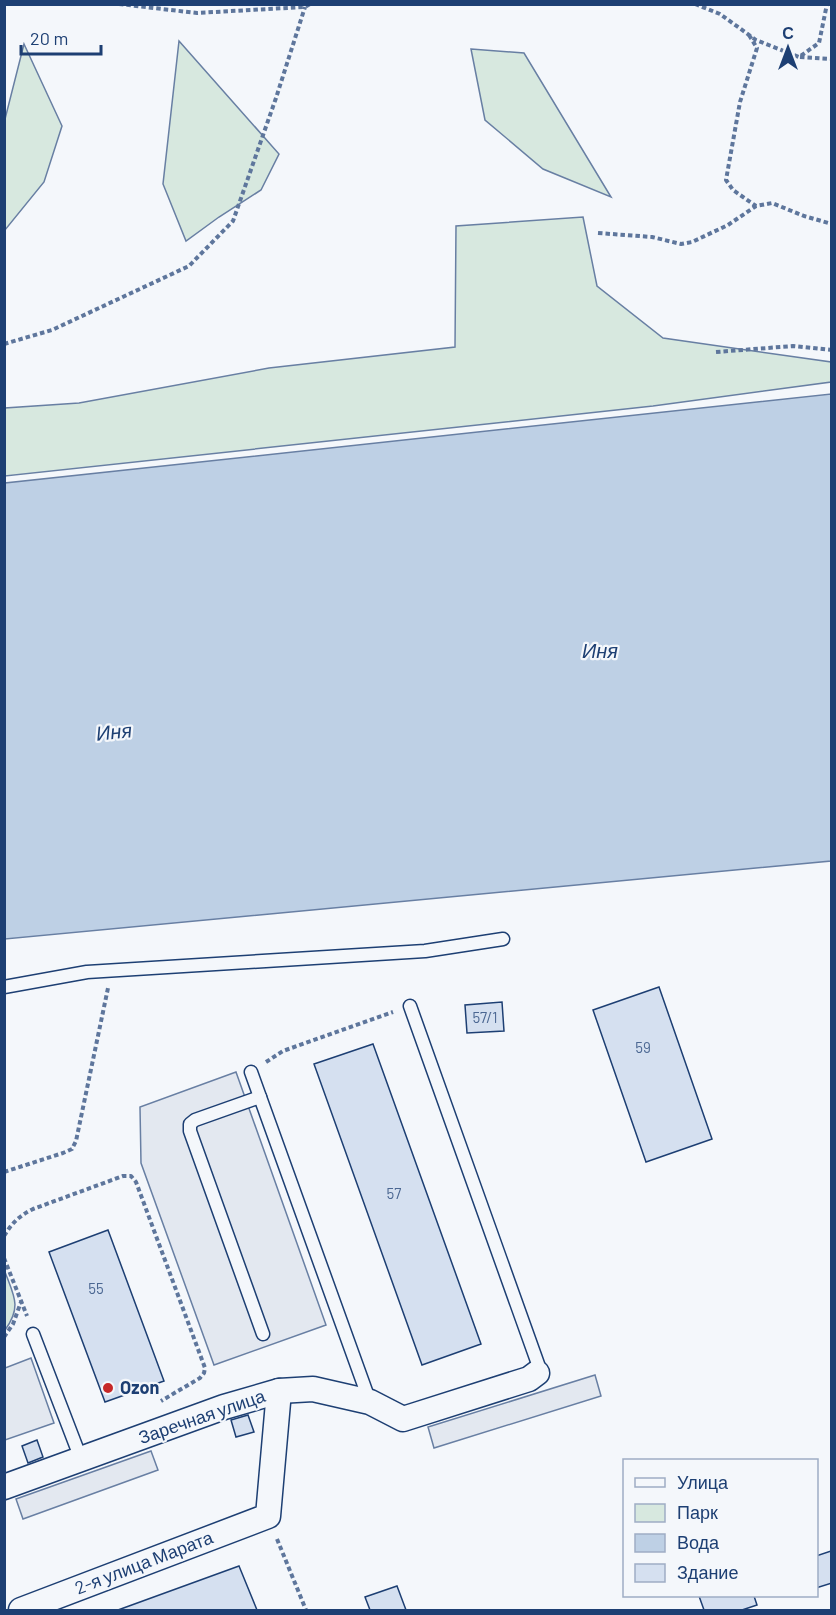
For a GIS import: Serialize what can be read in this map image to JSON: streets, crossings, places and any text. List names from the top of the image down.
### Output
{
  "streets": {
    "street": ["Заречная улица", "2-я улица Марата"]
  },
  "water": ["Иня"],
  "places": ["Ozon"],
  "house_numbers": [
    "57/1",
    "59",
    "57",
    "55"
  ],
  "legend": [
    "Улица",
    "Парк",
    "Вода",
    "Здание"
  ],
  "scale_bar": "20 m",
  "north": "top"
}
